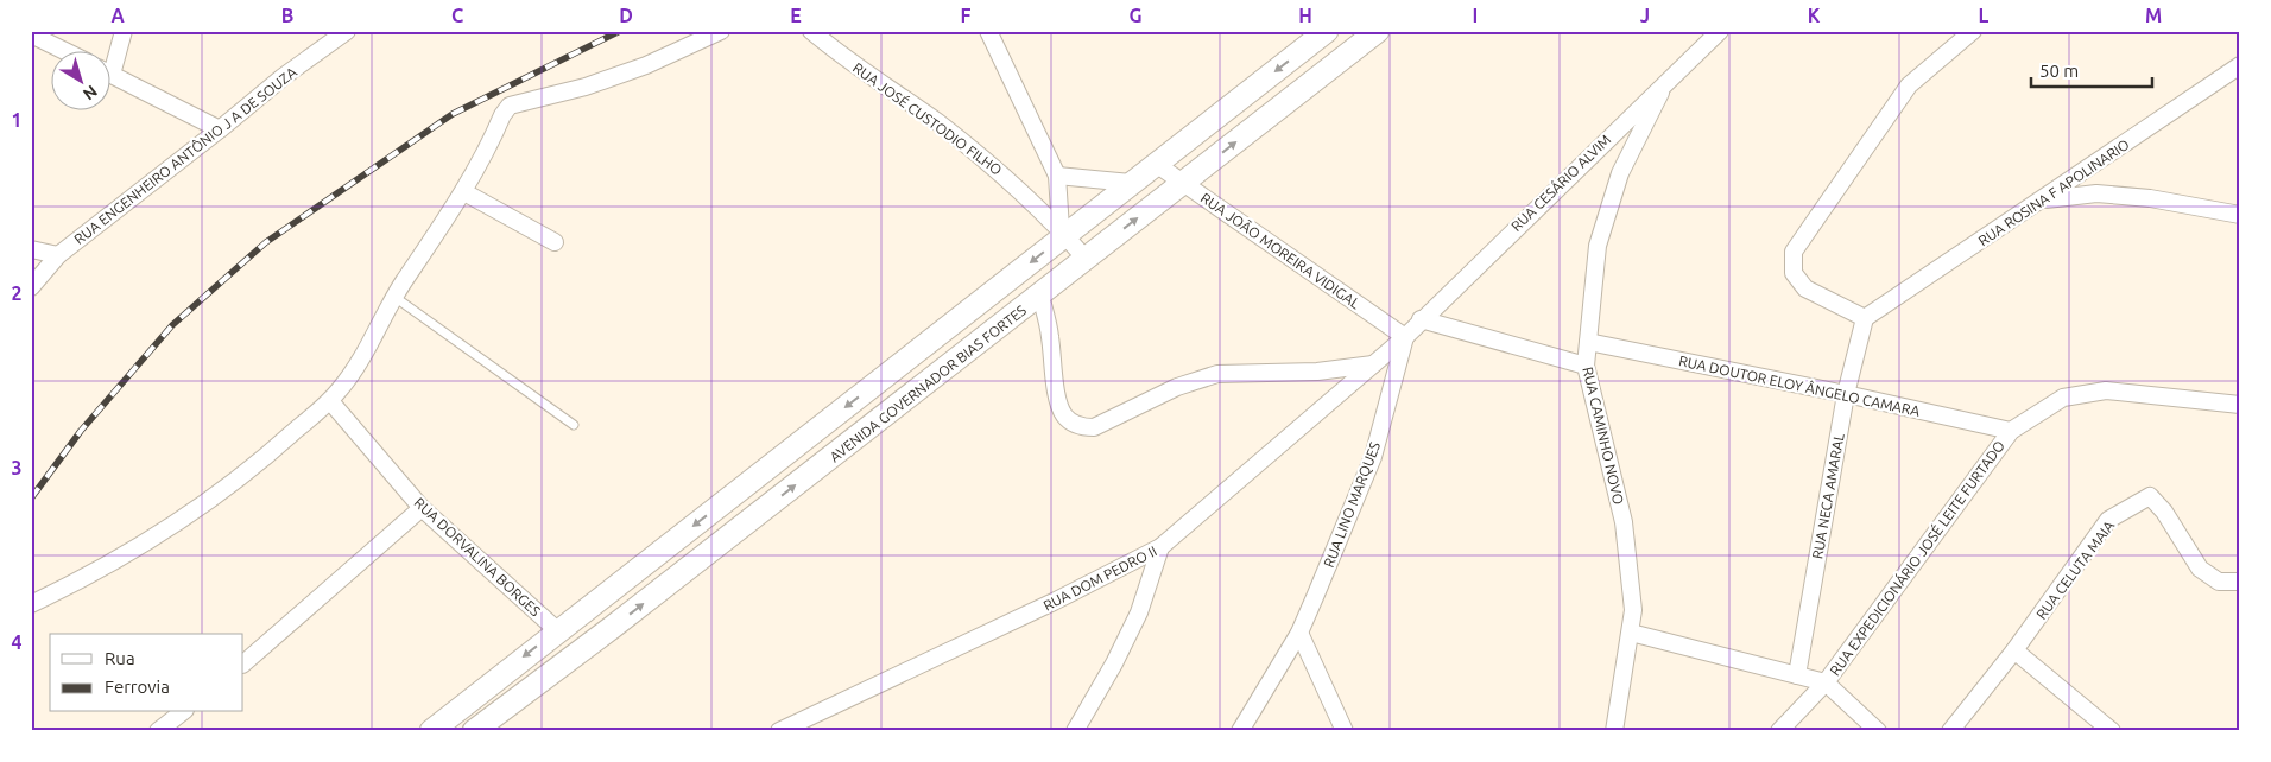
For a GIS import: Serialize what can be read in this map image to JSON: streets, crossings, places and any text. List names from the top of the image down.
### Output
{
  "streets": {
    "main road": ["AVENIDA GOVERNADOR BIAS FORTES"],
    "street": [
      "RUA JOSÉ CUSTODIO FILHO",
      "RUA ENGENHEIRO ANTÔNIO J A DE SOUZA",
      "RUA CESÁRIO ALVIM",
      "RUA ROSINA F APOLINARIO",
      "RUA JOÃO MOREIRA VIDIGAL",
      "RUA DOUTOR ELOY ÂNGELO CAMARA",
      "RUA CAMINHO NOVO",
      "RUA NECA AMARAL",
      "RUA LINO MARQUES",
      "RUA DORVALINA BORGES",
      "RUA EXPEDICIONÁRIO JOSÉ LEITE FURTADO",
      "RUA CELUTA MAIA",
      "RUA DOM PEDRO II"
    ]
  },
  "crossings": [
    ["RUA JOSÉ CUSTODIO FILHO", "AVENIDA GOVERNADOR BIAS FORTES"],
    ["RUA CESÁRIO ALVIM", "RUA JOÃO MOREIRA VIDIGAL"],
    ["RUA CESÁRIO ALVIM", "RUA CAMINHO NOVO"],
    ["RUA CESÁRIO ALVIM", "RUA LINO MARQUES"],
    ["RUA CESÁRIO ALVIM", "RUA DOM PEDRO II"],
    ["RUA ROSINA F APOLINARIO", "RUA NECA AMARAL"],
    ["RUA JOÃO MOREIRA VIDIGAL", "AVENIDA GOVERNADOR BIAS FORTES"],
    ["RUA JOÃO MOREIRA VIDIGAL", "RUA LINO MARQUES"],
    ["RUA JOÃO MOREIRA VIDIGAL", "RUA DOM PEDRO II"],
    ["RUA DOUTOR ELOY ÂNGELO CAMARA", "RUA CAMINHO NOVO"],
    ["RUA DOUTOR ELOY ÂNGELO CAMARA", "RUA NECA AMARAL"],
    ["RUA DOUTOR ELOY ÂNGELO CAMARA", "RUA EXPEDICIONÁRIO JOSÉ LEITE FURTADO"],
    ["RUA LINO MARQUES", "RUA DOM PEDRO II"]
  ],
  "legend": ["Rua", "Ferrovia"],
  "scale_bar": "50 m",
  "north": "bottom right",
  "grid": {
    "columns": [
      "A",
      "B",
      "C",
      "D",
      "E",
      "F",
      "G",
      "H",
      "I",
      "J",
      "K",
      "L",
      "M"
    ],
    "rows": [
      "1",
      "2",
      "3",
      "4"
    ]
  }
}
